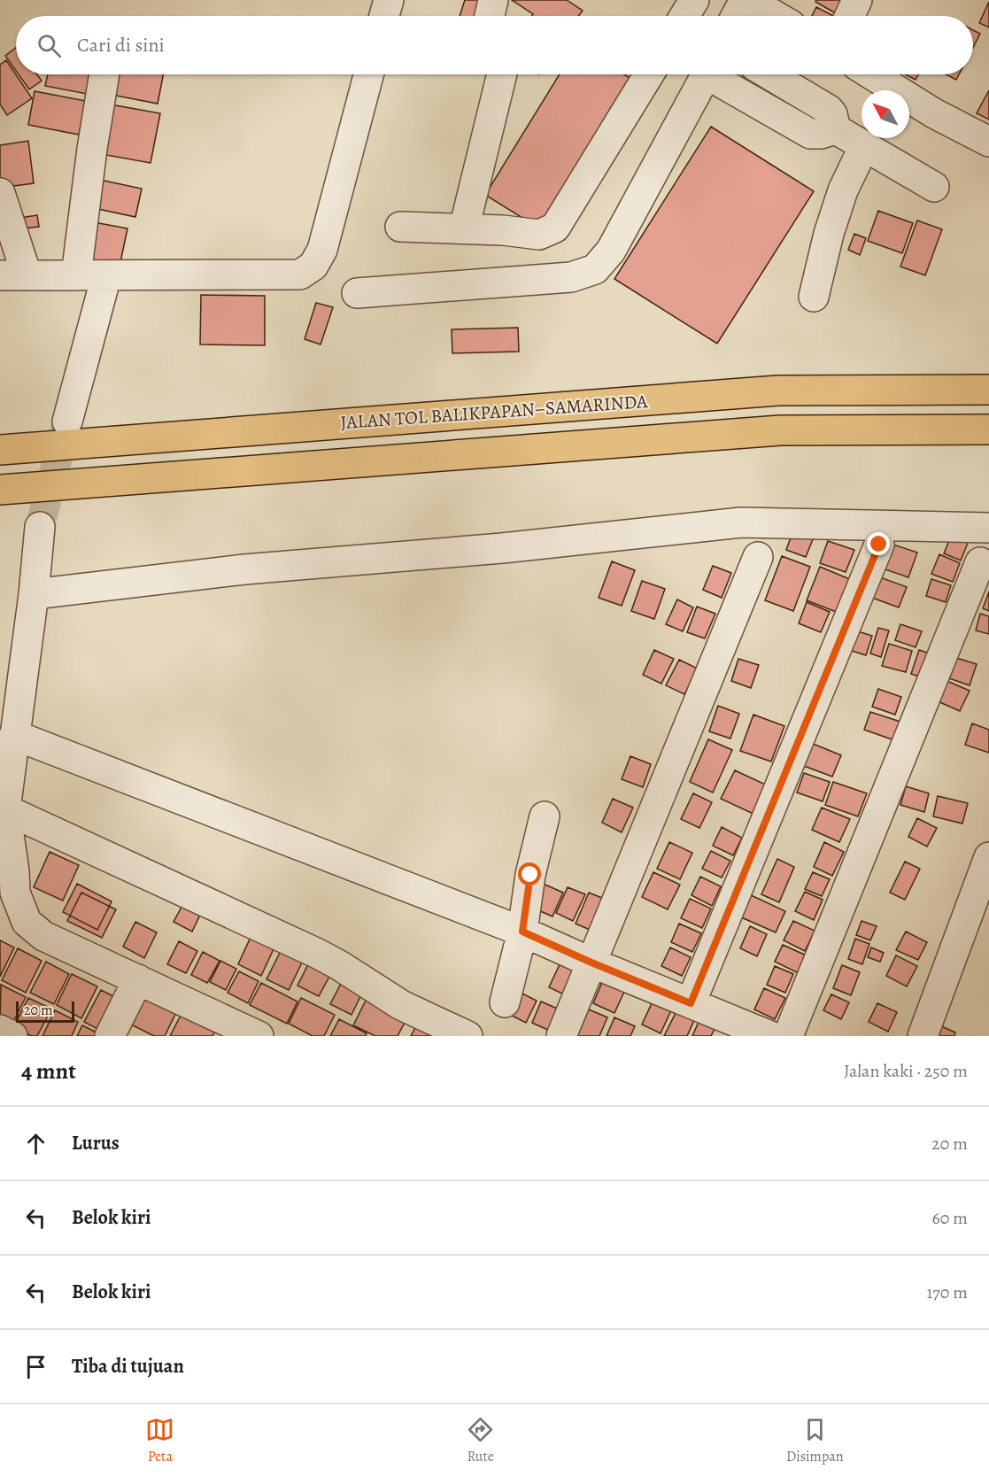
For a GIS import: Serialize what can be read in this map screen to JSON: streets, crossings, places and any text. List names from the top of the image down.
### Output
{
  "streets": {
    "highway": ["JALAN TOL BALIKPAPAN–SAMARINDA"]
  },
  "scale_bar": "20 m",
  "north": "top left",
  "page": {
    "search": "Cari di sini",
    "scale": "20 m",
    "heading": ["4 mnt", "Jalan kaki · 250 m"],
    "list": [
      ["Lurus", "20 m"],
      ["Belok kiri", "60 m"],
      ["Belok kiri", "170 m"],
      "Tiba di tujuan"
    ],
    "nav": ["Peta", "Rute", "Disimpan"]
  }
}
